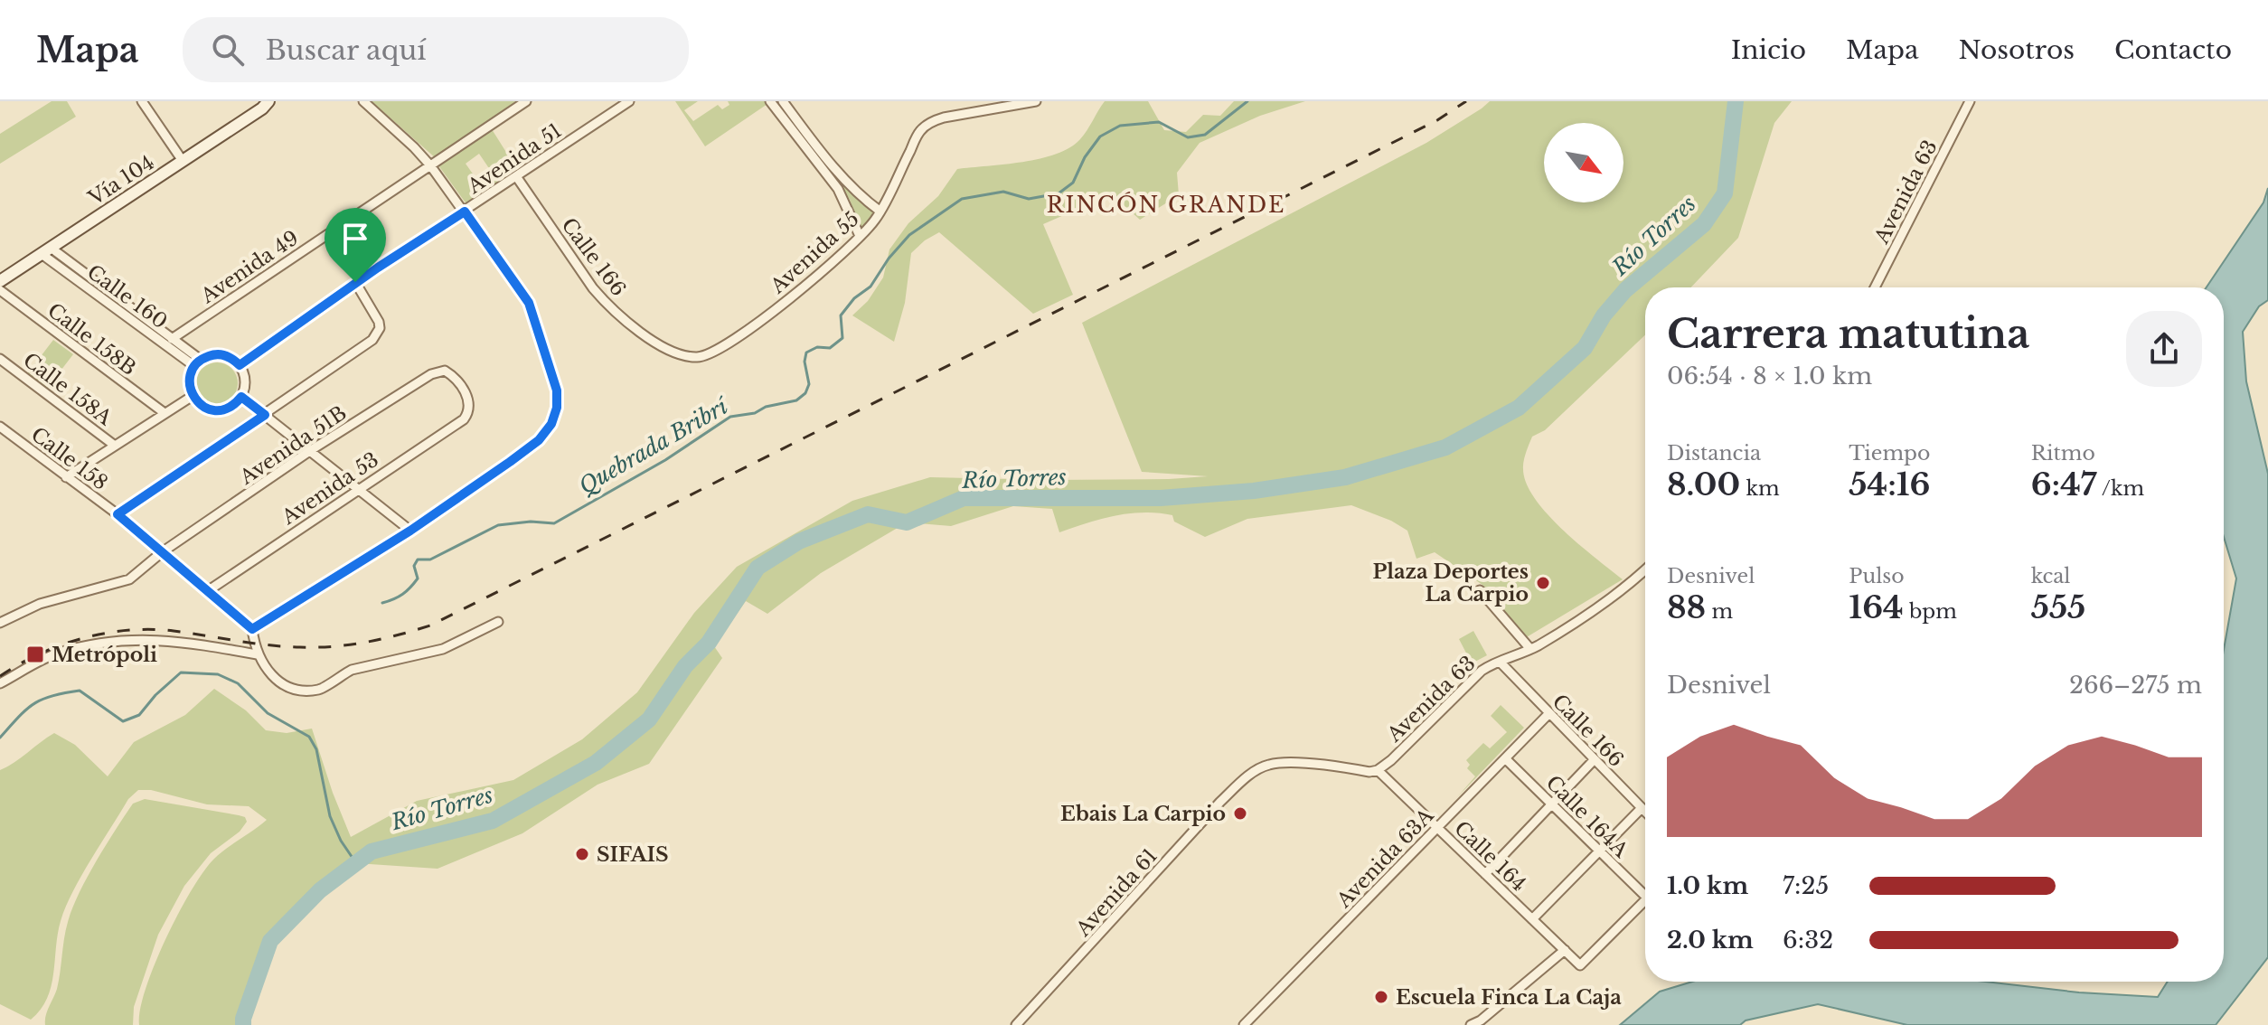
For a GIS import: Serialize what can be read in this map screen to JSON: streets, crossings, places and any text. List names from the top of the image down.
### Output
{
  "streets": {
    "main road": ["Vía 104"],
    "street": [
      "Avenida 51",
      "Avenida 63",
      "Avenida 55",
      "Calle 166",
      "Avenida 49",
      "Calle 160",
      "Calle 158B",
      "Calle 158A",
      "Avenida 51B",
      "Calle 158",
      "Avenida 53",
      "Calle 164A",
      "Calle 164",
      "Avenida 63A",
      "Avenida 61"
    ]
  },
  "crossings": [
    ["Avenida 51", "Calle 166"],
    ["Avenida 51", "Calle 160"],
    ["Vía 104", "Calle 160"],
    ["Avenida 63", "Calle 166"],
    ["Avenida 63", "Calle 164"],
    ["Avenida 63", "Avenida 61"],
    ["Avenida 55", "Calle 166"],
    ["Calle 166", "Avenida 63A"],
    ["Avenida 49", "Calle 160"],
    ["Avenida 51B", "Calle 158"],
    ["Avenida 51B", "Avenida 53"],
    ["Calle 158", "Avenida 53"],
    ["Calle 164A", "Avenida 63A"],
    ["Calle 164", "Avenida 63A"],
    ["Calle 164", "Avenida 61"]
  ],
  "districts": ["RINCÓN GRANDE"],
  "water": ["Río Torres", "Quebrada Bribrí"],
  "places": {
    "other": [
      "Plaza Deportes La Carpio",
      "Ebais La Carpio",
      "SIFAIS",
      "Escuela Finca La Caja"
    ],
    "transit": ["Metrópoli"]
  },
  "north": "bottom right",
  "page": {
    "header": "Mapa",
    "search": "Buscar aquí",
    "nav": [
      "Inicio",
      "Mapa",
      "Nosotros",
      "Contacto"
    ],
    "heading": ["Carrera matutina", "06:54 · 8 × 1.0 km"],
    "stats": [
      ["Distancia", "8.00 km"],
      ["Tiempo", "54:16"],
      ["Ritmo", "6:47 /km"],
      ["Desnivel", "88 m"],
      ["Pulso", "164 bpm"],
      ["kcal", "555"]
    ],
    "chart": ["Desnivel", "266–275 m"],
    "list": [
      {
        "name": "1.0 km",
        "note": "7:25"
      },
      {
        "name": "2.0 km",
        "note": "6:32"
      }
    ]
  }
}
